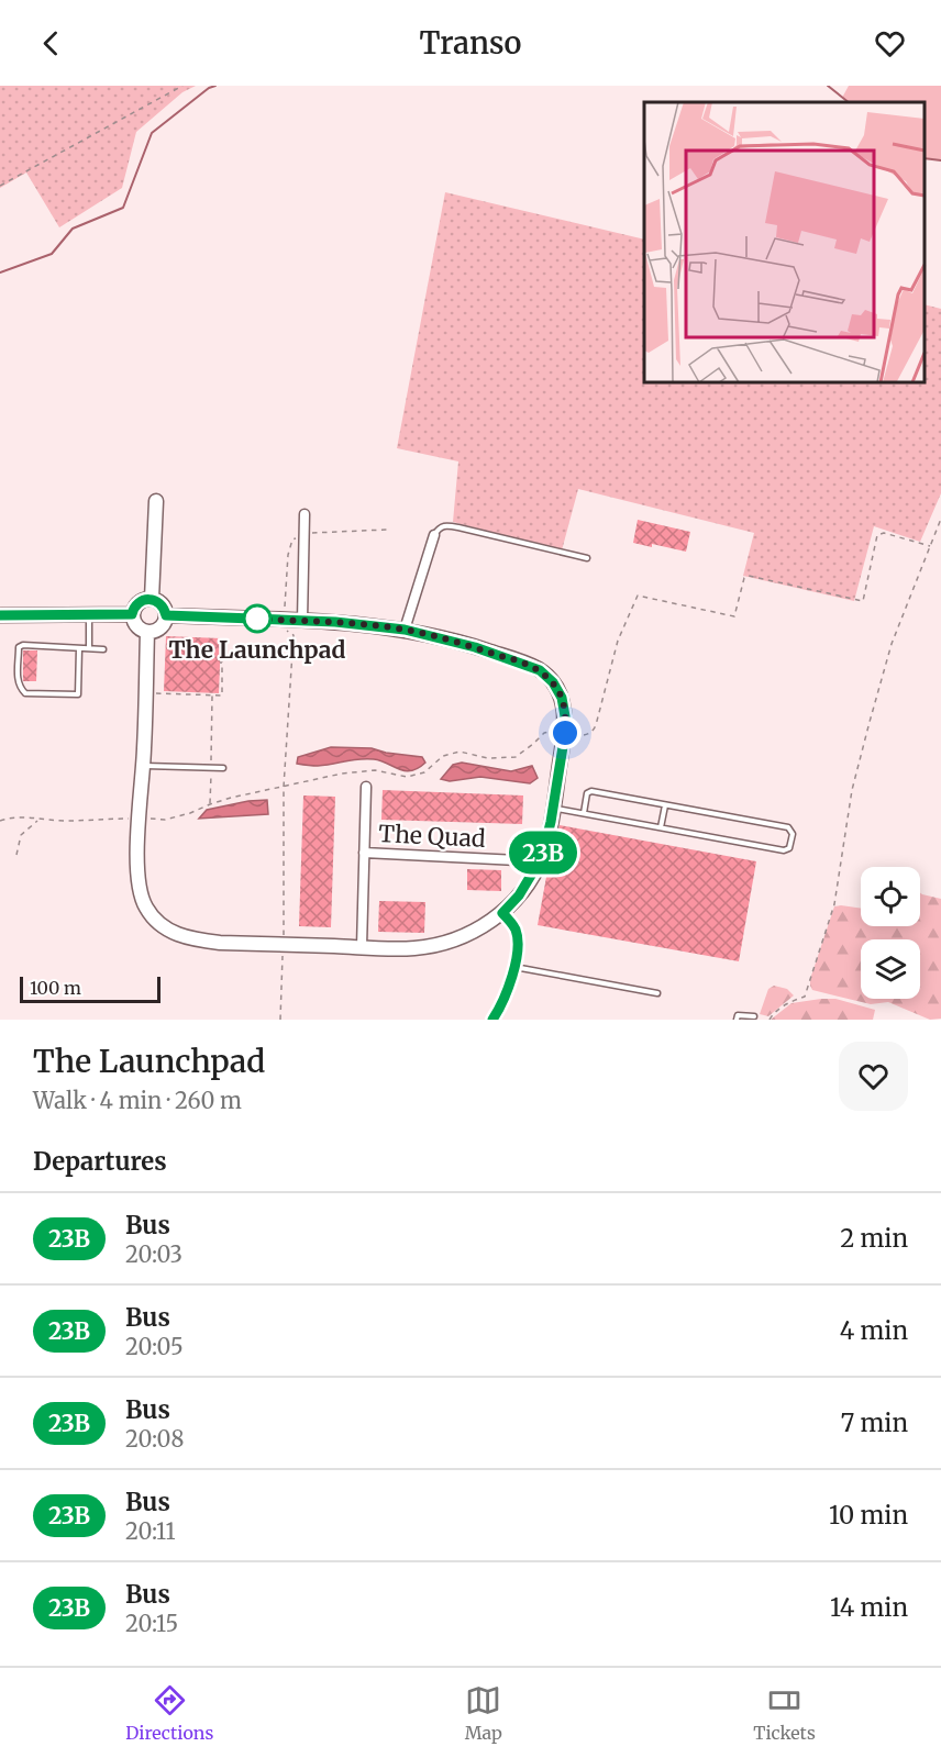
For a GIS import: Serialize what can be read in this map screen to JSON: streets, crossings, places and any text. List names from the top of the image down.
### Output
{
  "streets": {
    "street": ["The Quad"]
  },
  "places": ["The Launchpad"],
  "lines": ["bus line 23B"],
  "scale_bar": "100 m",
  "page": {
    "header": "Transo",
    "on_map": "23B",
    "scale": "100 m",
    "heading": [
      ["The Launchpad", "Walk · 4 min · 260 m"],
      "Departures"
    ],
    "list": [
      {
        "mark": "23B",
        "name": "Bus",
        "note": "20:03",
        "value": "2 min"
      },
      {
        "mark": "23B",
        "name": "Bus",
        "note": "20:05",
        "value": "4 min"
      },
      {
        "mark": "23B",
        "name": "Bus",
        "note": "20:08",
        "value": "7 min"
      },
      {
        "mark": "23B",
        "name": "Bus",
        "note": "20:11",
        "value": "10 min"
      },
      {
        "mark": "23B",
        "name": "Bus",
        "note": "20:15",
        "value": "14 min"
      }
    ],
    "tabs": ["Directions", "Map", "Tickets"]
  }
}
